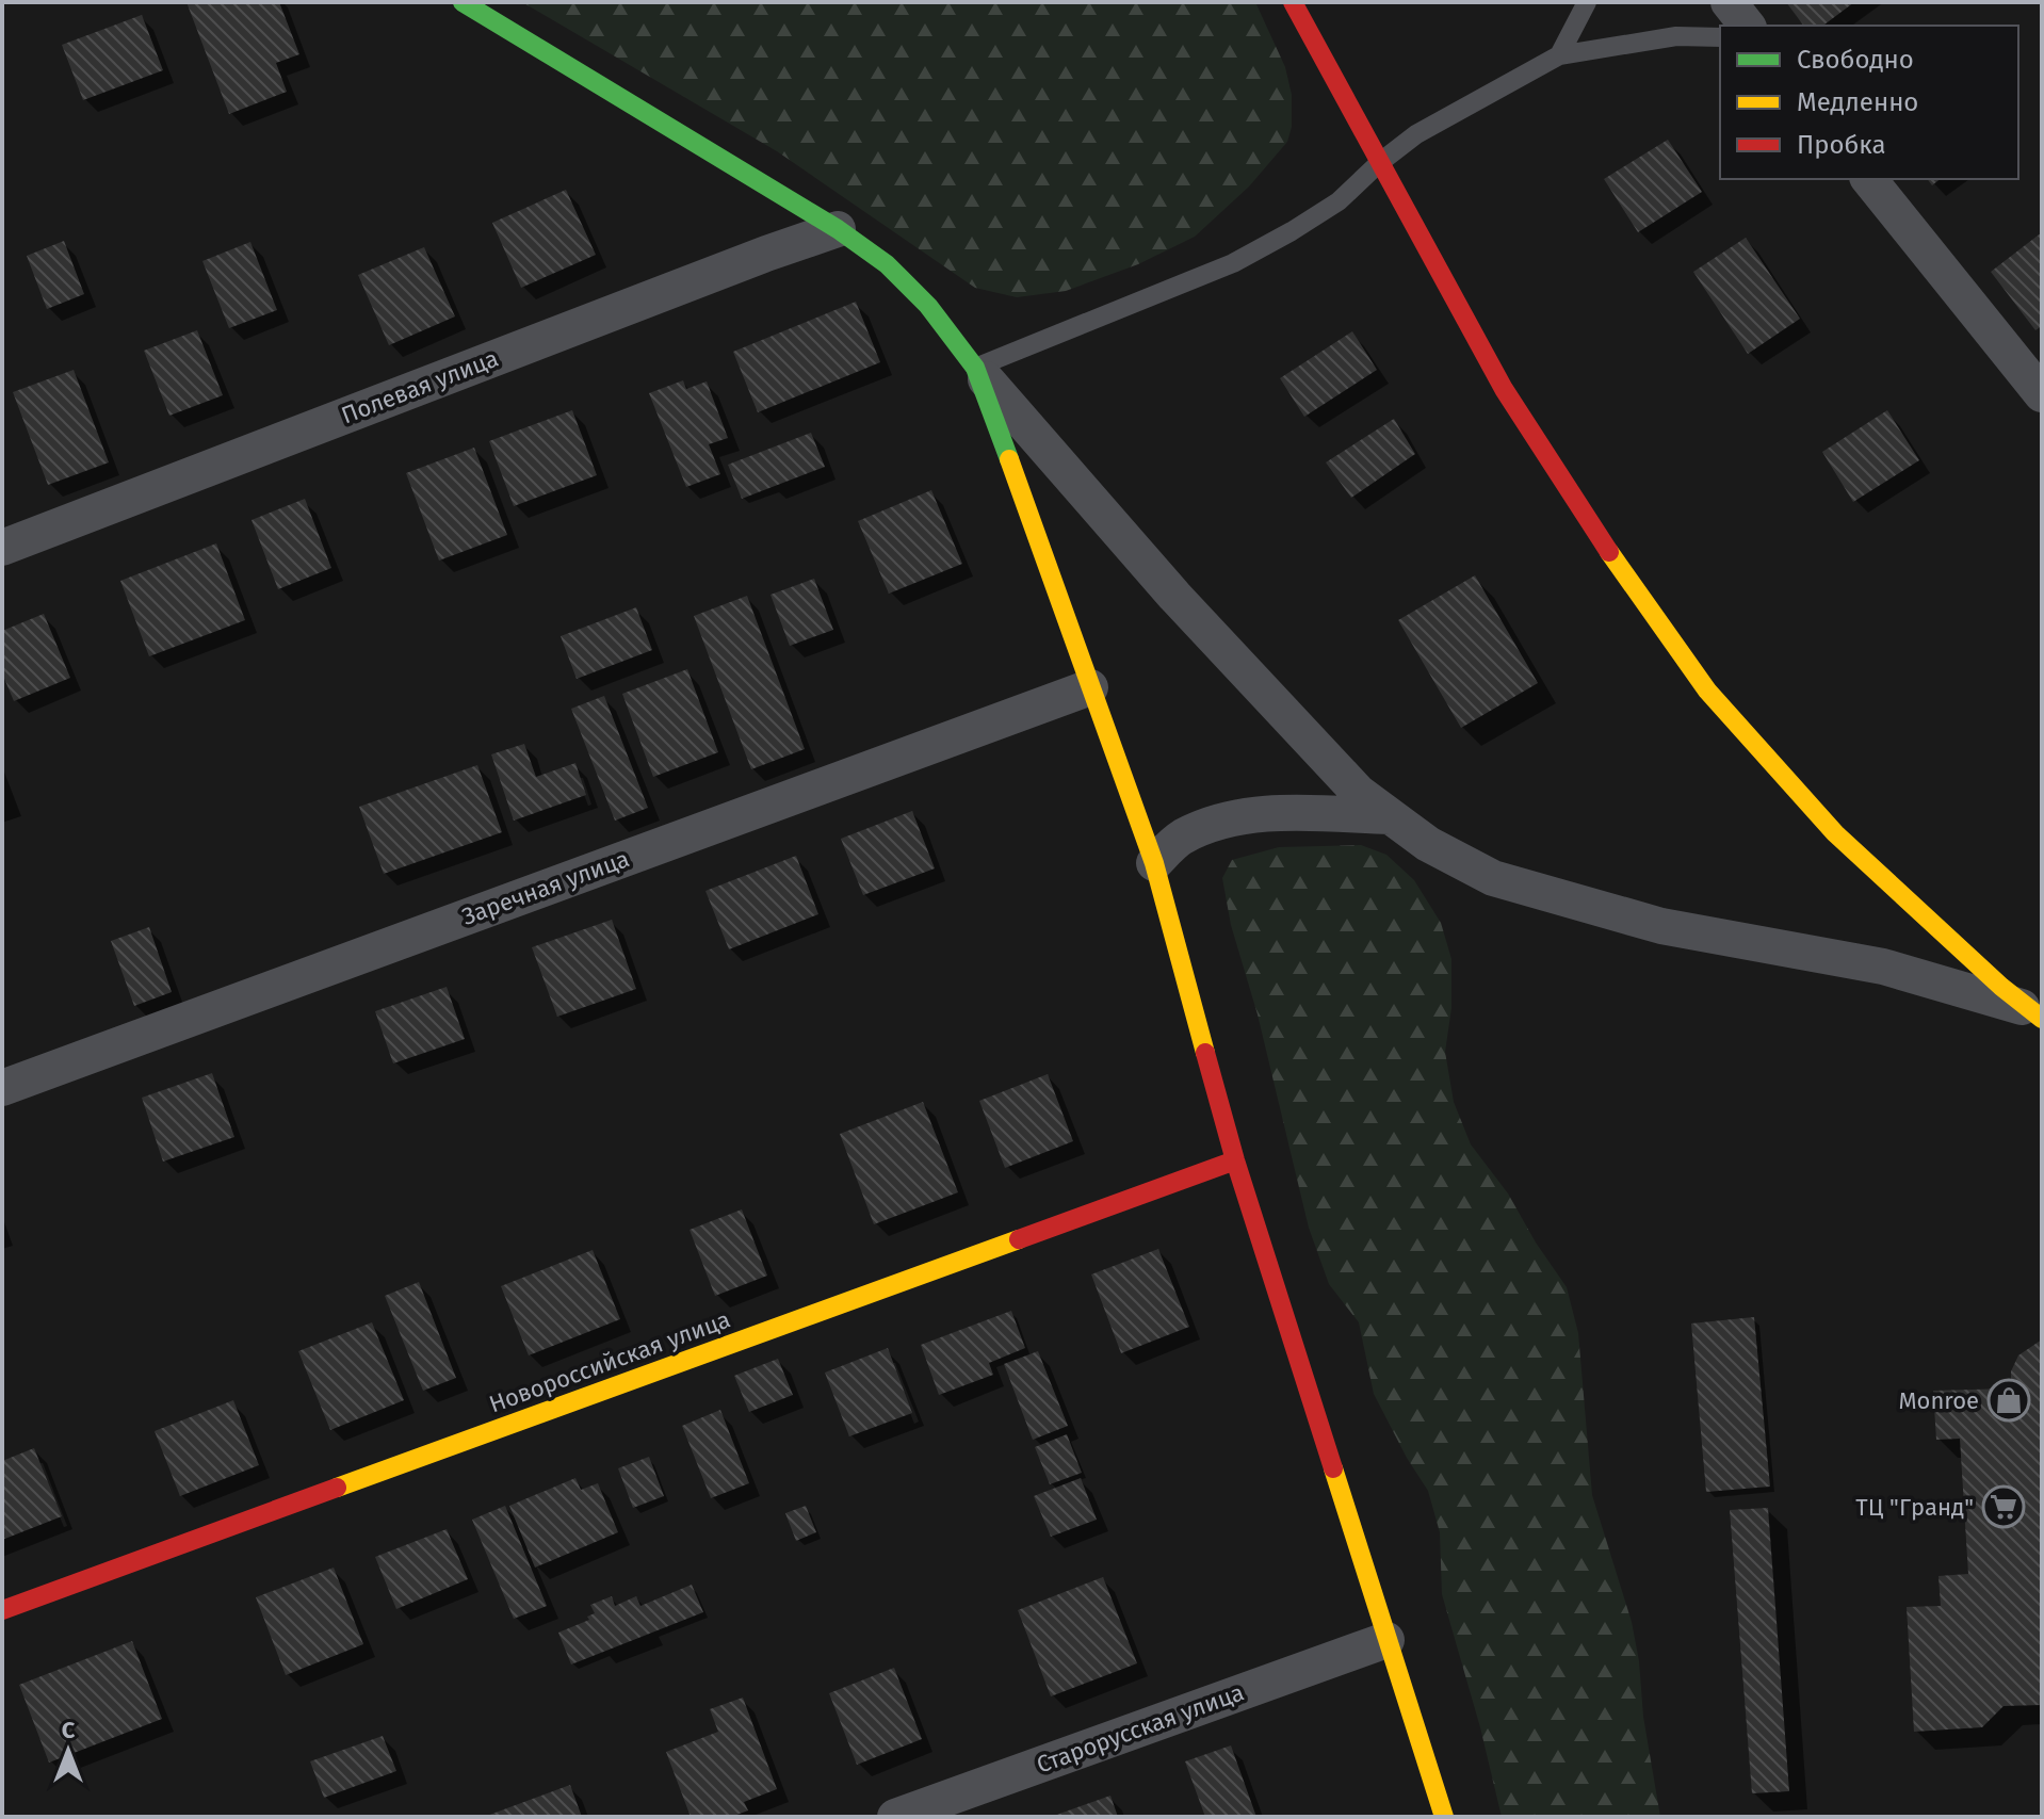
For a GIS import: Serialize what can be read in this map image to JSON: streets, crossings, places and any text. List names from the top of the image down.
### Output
{
  "streets": {
    "street": [
      "Полевая улица",
      "Заречная улица",
      "Новороссийская улица",
      "Старорусская улица"
    ]
  },
  "places": {
    "shop": ["Monroe"],
    "supermarket": ["ТЦ \"Гранд\""]
  },
  "legend": ["Свободно", "Медленно", "Пробка"],
  "north": "top"
}
